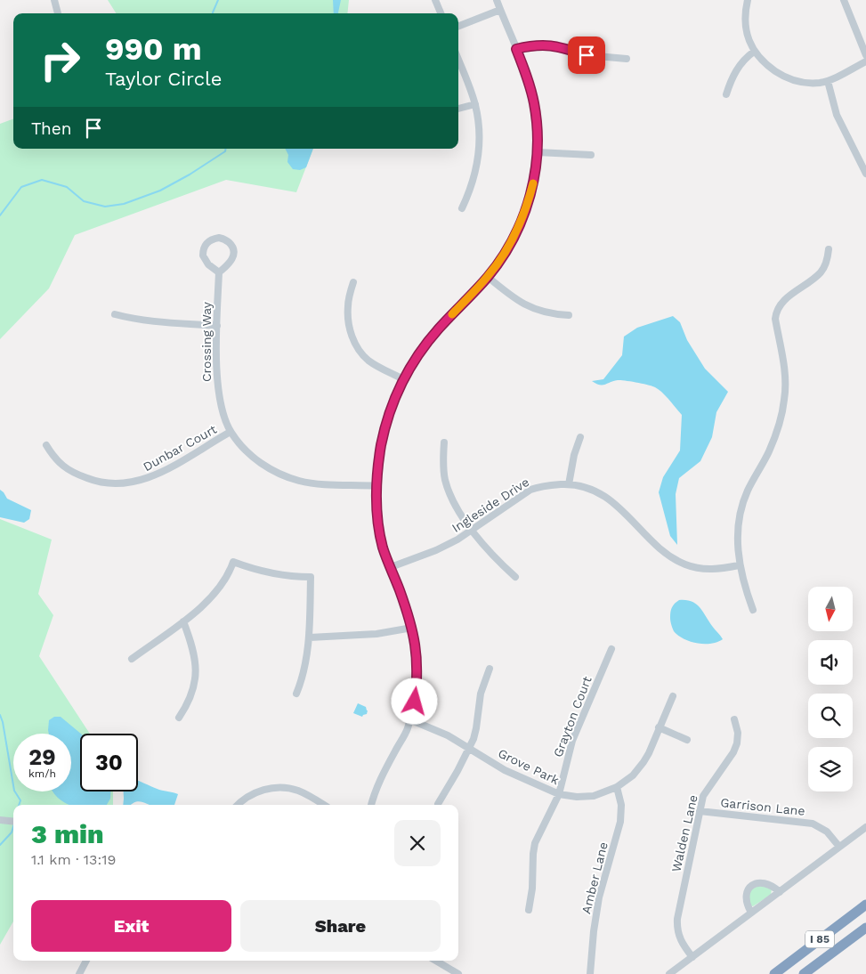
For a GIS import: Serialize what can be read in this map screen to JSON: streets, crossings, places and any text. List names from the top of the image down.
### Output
{
  "streets": {
    "highway": ["I 85"],
    "street": [
      "Crossing Way",
      "Dunbar Court",
      "Ingleside Drive",
      "Grayton Court",
      "Grove Park",
      "Garrison Lane",
      "Walden Lane",
      "Amber Lane"
    ]
  },
  "crossings": [
    ["Crossing Way", "Dunbar Court"],
    ["Grayton Court", "Grove Park"],
    ["Grove Park", "Amber Lane"],
    ["Garrison Lane", "Walden Lane"]
  ],
  "north": "bottom",
  "page": {
    "turn": ["990 m", "Taylor Circle"],
    "then": "Then",
    "speed": "29 km/h",
    "limit": "30",
    "heading": ["3 min", "1.1 km · 13:19"],
    "buttons": ["Exit", "Share"]
  }
}
